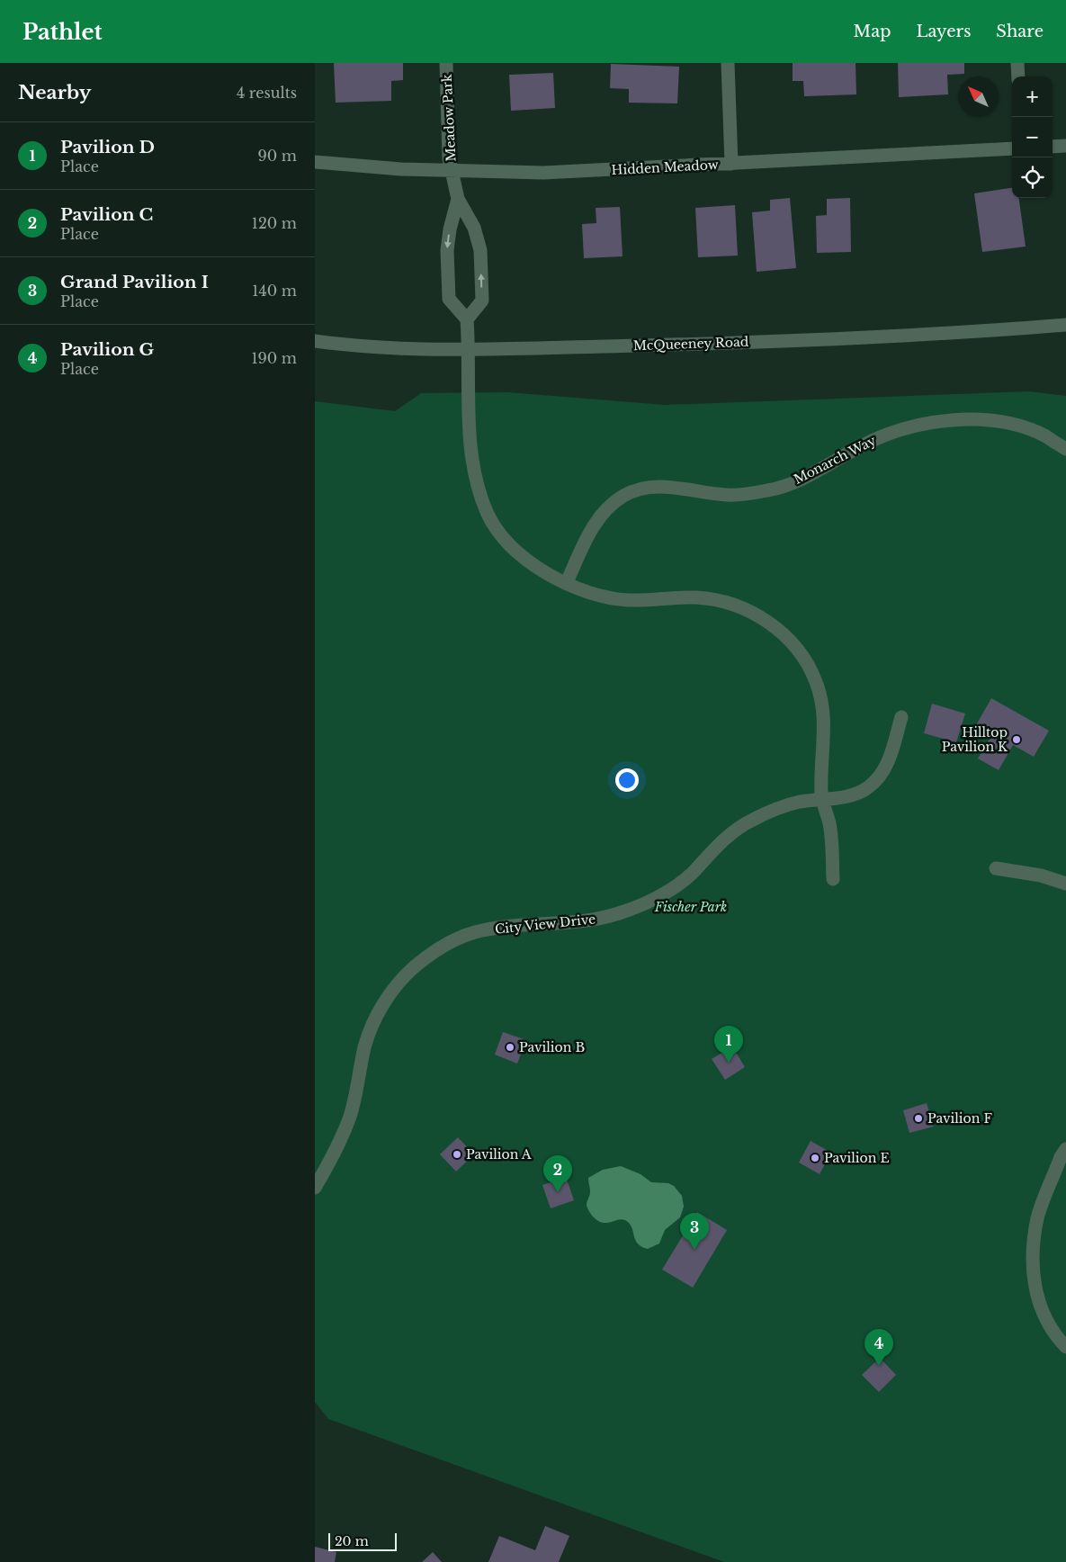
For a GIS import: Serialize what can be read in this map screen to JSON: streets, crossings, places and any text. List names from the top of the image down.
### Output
{
  "streets": {
    "street": [
      "Meadow Park",
      "Hidden Meadow",
      "McQueeney Road",
      "Monarch Way",
      "City View Drive"
    ]
  },
  "crossings": [
    ["Meadow Park", "Hidden Meadow"]
  ],
  "parks": ["Fischer Park"],
  "places": [
    "Hilltop Pavilion K",
    "Pavilion B",
    "Pavilion F",
    "Pavilion A",
    "Pavilion E"
  ],
  "scale_bar": "20 m",
  "north": "top left",
  "page": {
    "header": "Pathlet",
    "nav": ["Map", "Layers", "Share"],
    "heading": ["Nearby", "4 results"],
    "map_buttons": ["+", "−"],
    "list": [
      {
        "mark": "1",
        "name": "Pavilion D",
        "note": "Place",
        "value": "90 m"
      },
      {
        "mark": "2",
        "name": "Pavilion C",
        "note": "Place",
        "value": "120 m"
      },
      {
        "mark": "3",
        "name": "Grand Pavilion I",
        "note": "Place",
        "value": "140 m"
      },
      {
        "mark": "4",
        "name": "Pavilion G",
        "note": "Place",
        "value": "190 m"
      }
    ],
    "pins": [
      "1",
      "2",
      "3",
      "4"
    ],
    "scale": "20 m"
  }
}
